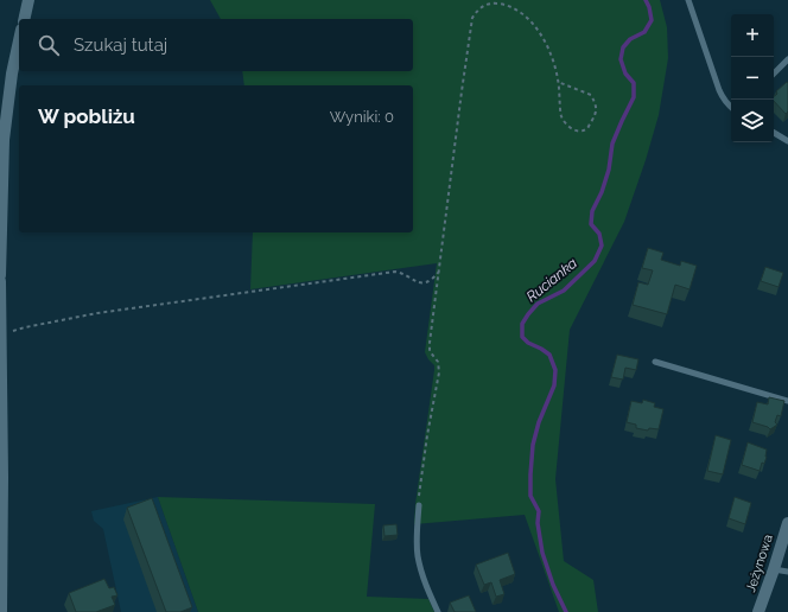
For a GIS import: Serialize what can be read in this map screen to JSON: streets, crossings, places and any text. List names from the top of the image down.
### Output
{
  "streets": {
    "street": ["Jeżynowa"]
  },
  "water": ["Rucianka"],
  "page": {
    "map_buttons": ["+", "−"],
    "search": "Szukaj tutaj",
    "heading": ["W pobliżu", "Wyniki: 0"]
  }
}
